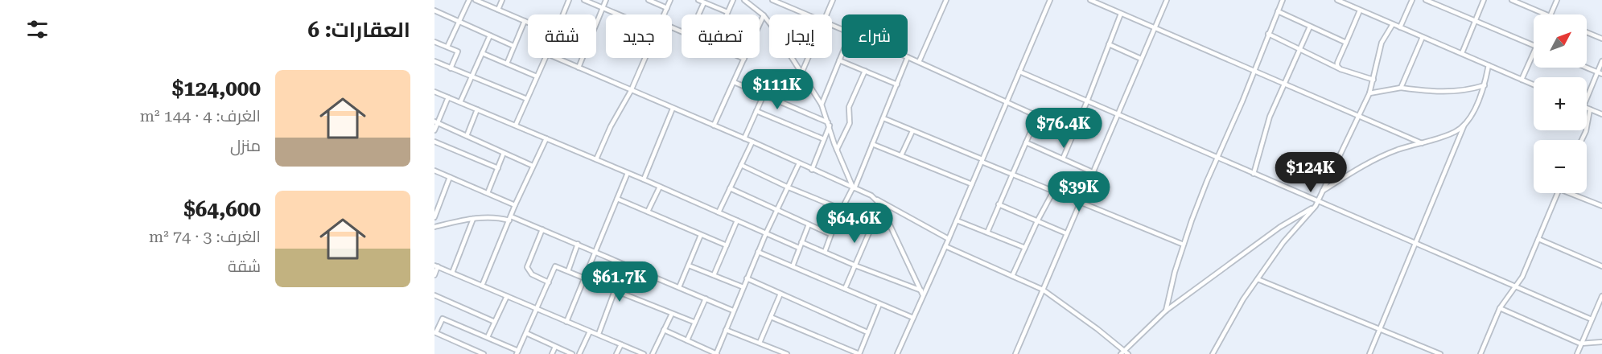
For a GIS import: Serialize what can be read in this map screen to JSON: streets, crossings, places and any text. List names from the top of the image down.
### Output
{
  "north": "top right",
  "page": {
    "heading": "العقارات: 6",
    "map_buttons": ["+", "−"],
    "chip": [
      "شراء",
      "إيجار",
      "تصفية",
      "جديد",
      "شقة"
    ],
    "list": [
      {
        "name": "$124,000",
        "note": "الغرف: 4 · 144 m² · منزل"
      },
      {
        "name": "$64,600",
        "note": "الغرف: 3 · 74 m² · شقة"
      }
    ],
    "price": [
      "$111K",
      "$76.4K",
      "$124K",
      "$39K",
      "$64.6K",
      "$61.7K"
    ]
  }
}
